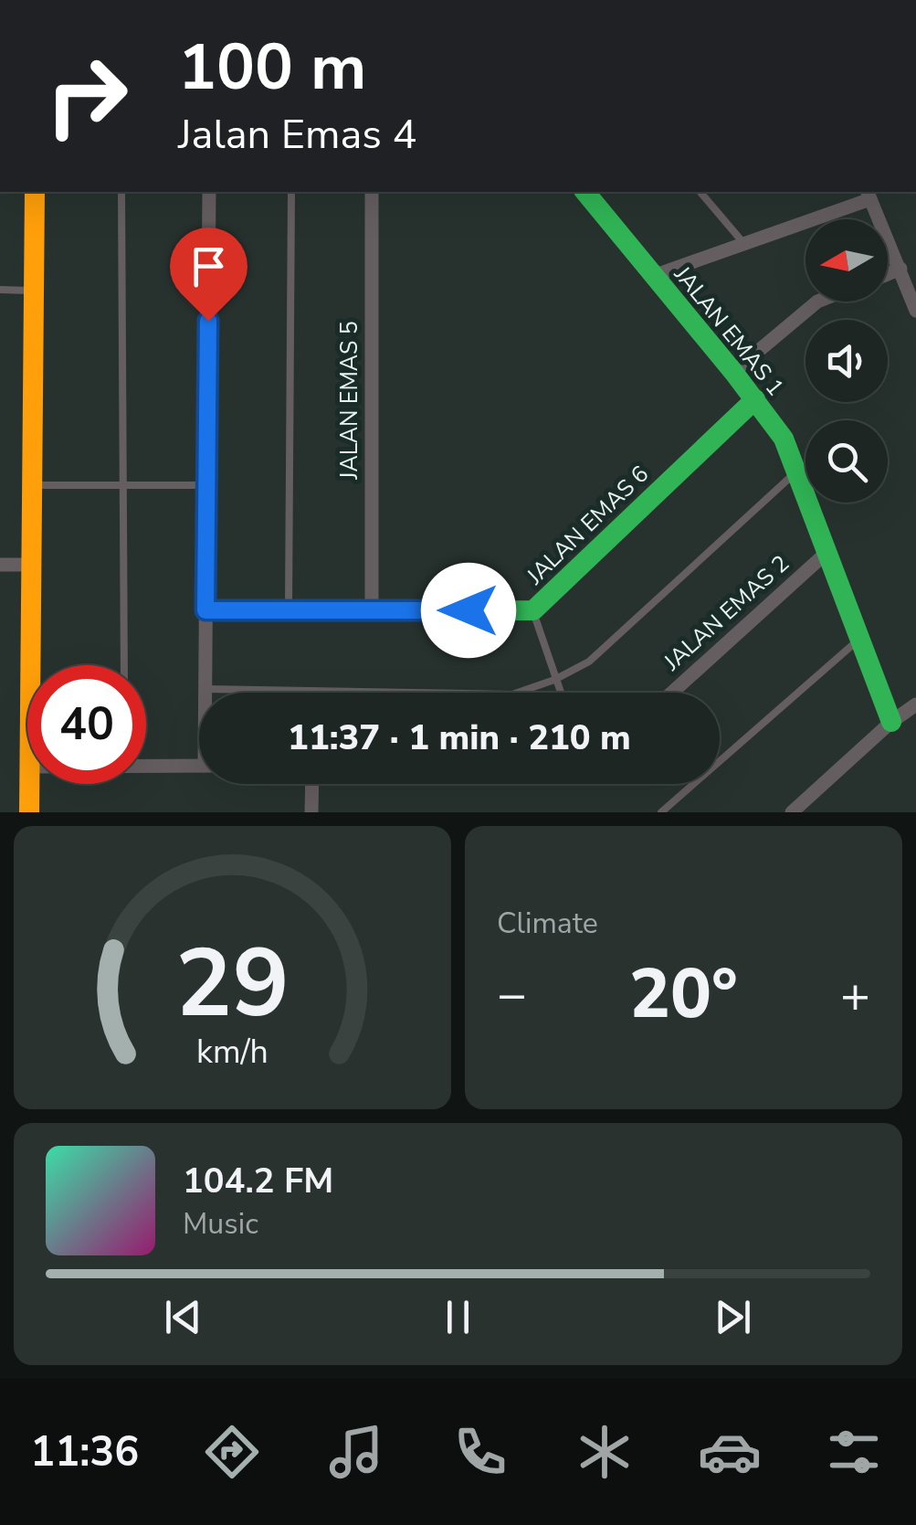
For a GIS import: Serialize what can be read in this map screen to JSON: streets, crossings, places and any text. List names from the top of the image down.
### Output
{
  "streets": {
    "street": [
      "JALAN EMAS 1",
      "JALAN EMAS 5",
      "JALAN EMAS 6",
      "JALAN EMAS 2"
    ]
  },
  "crossings": [
    ["JALAN EMAS 1", "JALAN EMAS 6"],
    ["JALAN EMAS 1", "JALAN EMAS 2"],
    ["JALAN EMAS 5", "JALAN EMAS 6"]
  ],
  "north": "left",
  "page": {
    "turn": ["100 m", "Jalan Emas 4"],
    "limit": "40",
    "trip": "11:37 · 1 min · 210 m",
    "tile": "Climate",
    "heat": ["−", "20°", "+"],
    "song": ["104.2 FM", "Music"],
    "tabs": "11:36",
    "gauge": ["29", "km/h"]
  }
}
